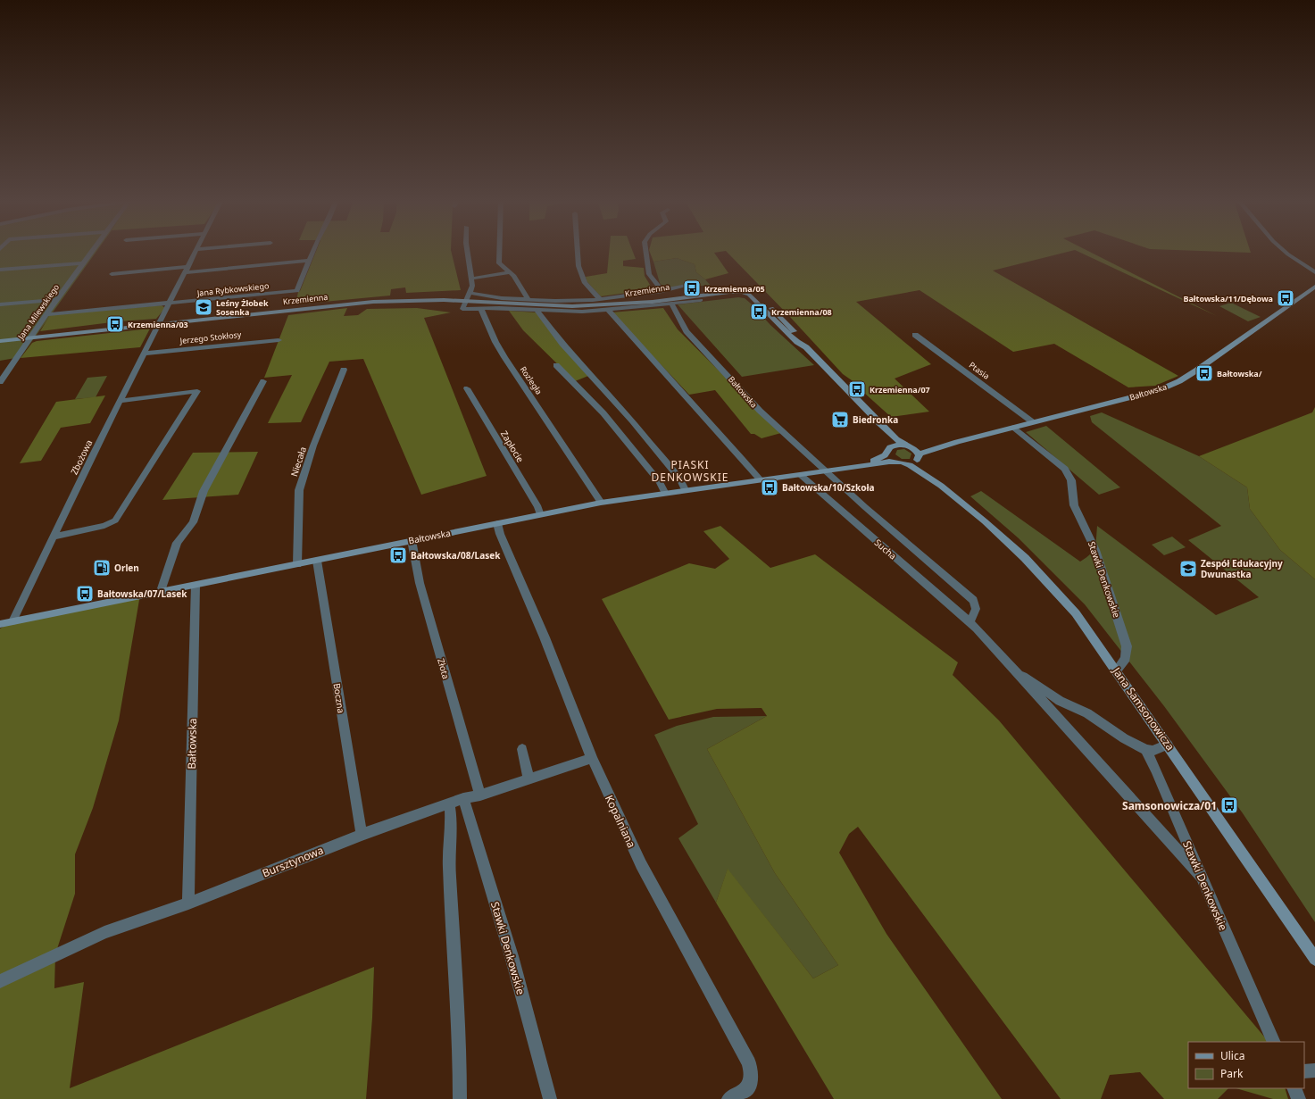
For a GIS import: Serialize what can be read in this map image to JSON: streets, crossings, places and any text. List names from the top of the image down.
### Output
{
  "streets": {
    "main road": ["Krzemienna", "Bałtowska", "Jana Samsonowicza"],
    "street": [
      "Jana Rybkowskiego",
      "Jana Milewskiego",
      "Jerzego Stokłosy",
      "Ptasia",
      "Rozległa",
      "Zapłocie",
      "Zbożowa",
      "Niecała",
      "Sucha",
      "Stawki Denkowskie",
      "Złota",
      "Boczna",
      "Kopalniana",
      "Bursztynowa"
    ]
  },
  "crossings": [
    ["Jana Rybkowskiego", "Zbożowa"],
    ["Krzemienna", "Jana Milewskiego"],
    ["Krzemienna", "Bałtowska"],
    ["Krzemienna", "Zbożowa"],
    ["Krzemienna", "Jana Samsonowicza"],
    ["Jerzego Stokłosy", "Zbożowa"],
    ["Ptasia", "Bałtowska"],
    ["Rozległa", "Bałtowska"],
    ["Bałtowska", "Zapłocie"],
    ["Bałtowska", "Zbożowa"],
    ["Bałtowska", "Niecała"],
    ["Bałtowska", "Sucha"],
    ["Bałtowska", "Stawki Denkowskie"],
    ["Bałtowska", "Złota"],
    ["Bałtowska", "Boczna"],
    ["Bałtowska", "Jana Samsonowicza"],
    ["Bałtowska", "Kopalniana"],
    ["Bałtowska", "Bursztynowa"],
    ["Stawki Denkowskie", "Jana Samsonowicza"],
    ["Stawki Denkowskie", "Bursztynowa"],
    ["Złota", "Bursztynowa"],
    ["Boczna", "Bursztynowa"],
    ["Kopalniana", "Bursztynowa"]
  ],
  "districts": ["PIASKI DENKOWSKIE"],
  "places": {
    "bus stop": [
      "Krzemienna/05",
      "Bałtowska/11/Dębowa",
      "Krzemienna/08",
      "Krzemienna/03",
      "Bałtowska/",
      "Krzemienna/07",
      "Bałtowska/10/Szkoła",
      "Bałtowska/08/Lasek",
      "Bałtowska/07/Lasek",
      "Samsonowicza/01"
    ],
    "school or university": ["Leśny Żłobek Sosenka", "Zespół Edukacyjny Dwunastka"],
    "supermarket": ["Biedronka"],
    "fuel station": ["Orlen"]
  },
  "legend": ["Ulica", "Park"]
}
